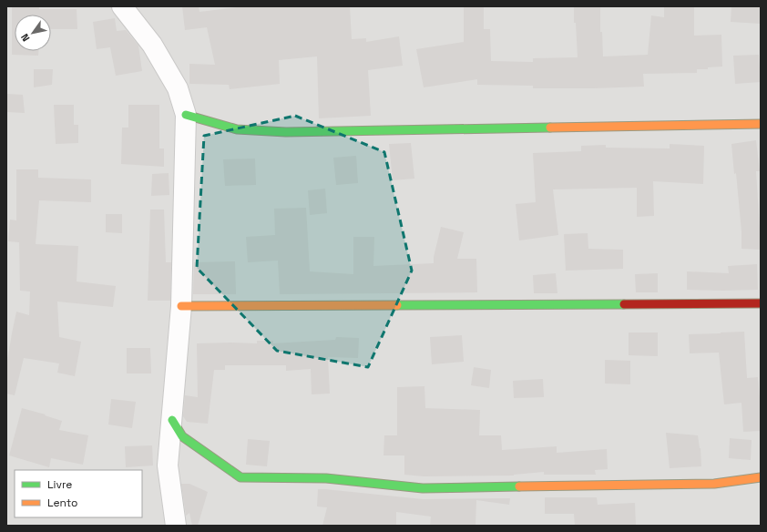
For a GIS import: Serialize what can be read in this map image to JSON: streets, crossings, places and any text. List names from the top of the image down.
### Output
{
  "legend": ["Livre", "Lento"],
  "north": "bottom left"
}
